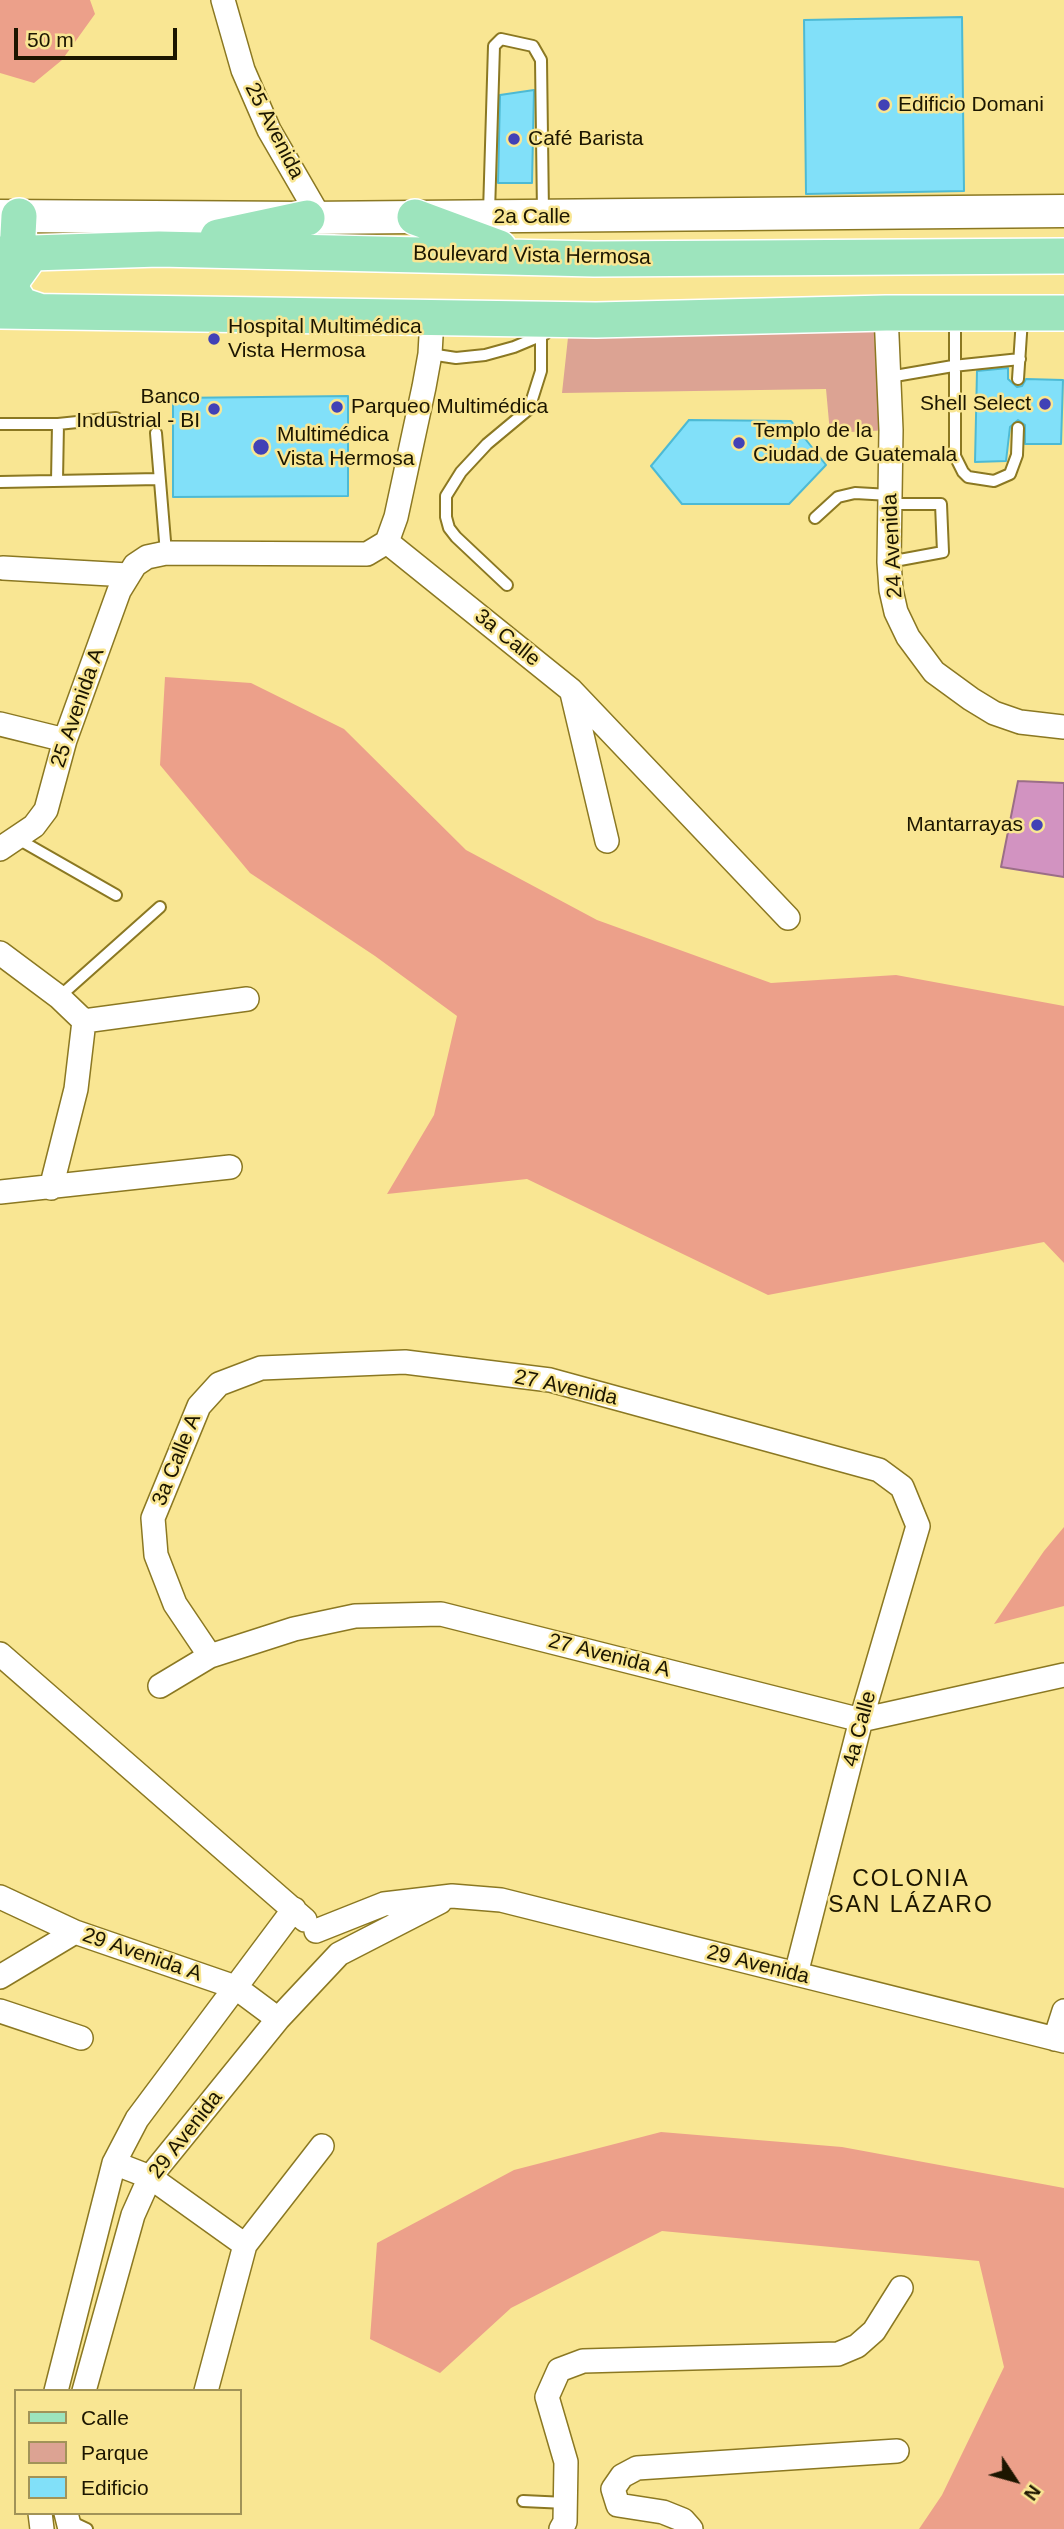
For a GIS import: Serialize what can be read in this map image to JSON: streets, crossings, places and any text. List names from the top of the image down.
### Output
{
  "streets": {
    "main road": ["Boulevard Vista Hermosa"],
    "street": [
      "25 Avenida",
      "2a Calle",
      "24 Avenida",
      "3a Calle",
      "25 Avenida A",
      "27 Avenida",
      "3a Calle A",
      "27 Avenida A",
      "4a Calle",
      "29 Avenida A",
      "29 Avenida"
    ]
  },
  "crossings": [
    ["25 Avenida", "2a Calle"],
    ["27 Avenida", "3a Calle A"],
    ["27 Avenida", "4a Calle"],
    ["3a Calle A", "27 Avenida A"],
    ["27 Avenida A", "4a Calle"],
    ["4a Calle", "29 Avenida"],
    ["29 Avenida A", "29 Avenida"]
  ],
  "districts": ["COLONIA SAN LÁZARO"],
  "places": [
    "Edificio Domani",
    "Café Barista",
    "Hospital Multimédica Vista Hermosa",
    "Shell Select",
    "Parqueo Multimédica",
    "Banco Industrial - BI",
    "Templo de la Ciudad de Guatemala",
    "Multimédica Vista Hermosa",
    "Mantarrayas"
  ],
  "legend": ["Calle", "Parque", "Edificio"],
  "scale_bar": "50 m",
  "north": "bottom right"
}
